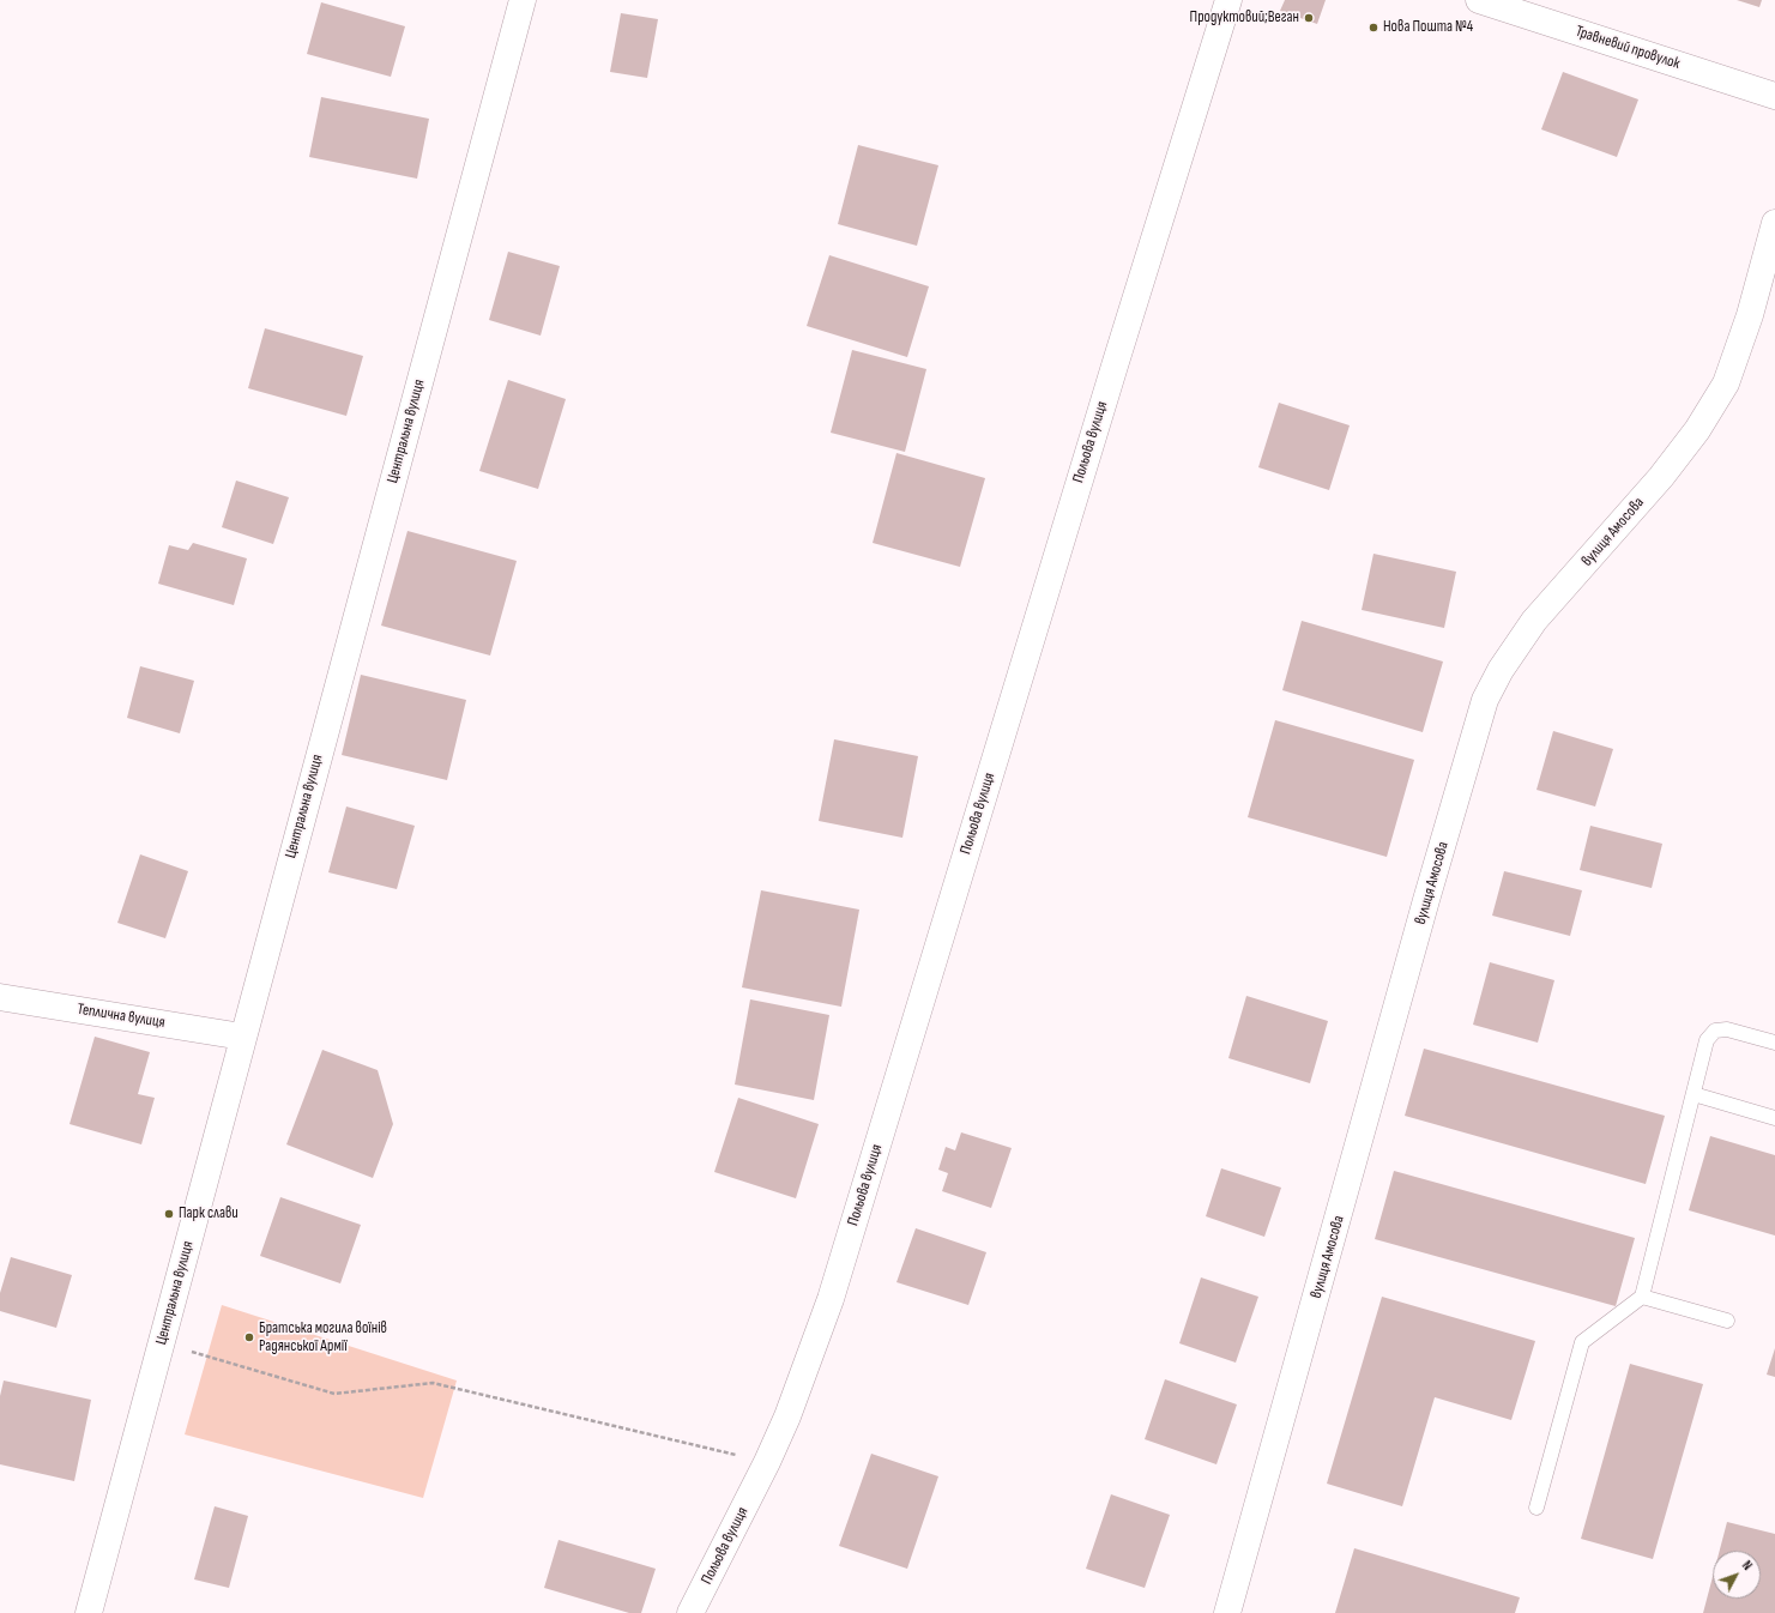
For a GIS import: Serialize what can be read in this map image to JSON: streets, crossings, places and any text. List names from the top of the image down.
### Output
{
  "streets": {
    "street": [
      "Травневий провулок",
      "Центральна вулиця",
      "Польова вулиця",
      "вулиця Амосова",
      "Теплична вулиця"
    ]
  },
  "crossings": [
    ["Центральна вулиця", "Теплична вулиця"]
  ],
  "places": [
    "Продуктовий;Веган",
    "Нова Пошта №4",
    "Парк слави",
    "Братська могила воїнів Радянської Армії"
  ],
  "north": "top right"
}
